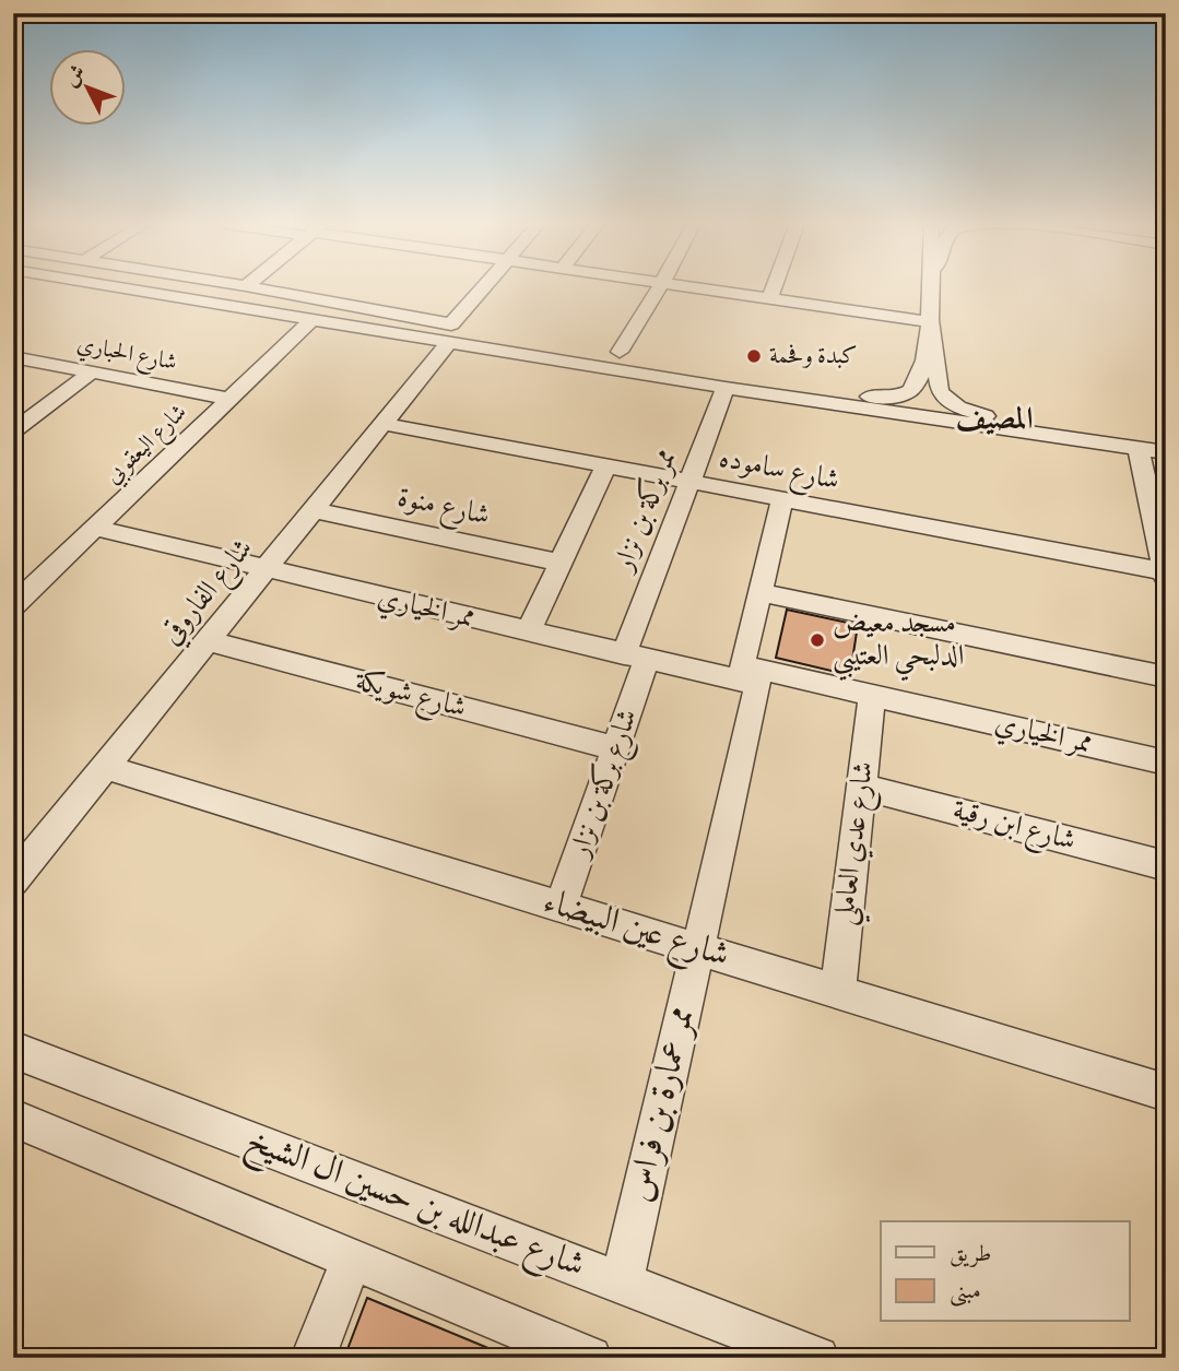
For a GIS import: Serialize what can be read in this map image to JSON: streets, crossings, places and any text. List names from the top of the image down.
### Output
{
  "streets": {
    "street": [
      "شارع الحباري",
      "شارع اليعقوبي",
      "شارع ساموده",
      "شارع منوة",
      "ممر بركة بن نزار",
      "شارع الفاروقي",
      "ممر الخياري",
      "شارع شويكة",
      "شارع بركة بن نزار",
      "شارع ابن رقية",
      "شارع عدي العاملي",
      "شارع عين البيضاء",
      "ممر عمارة بن فراس",
      "شارع عبدالله بن حسين ال الشيخ"
    ]
  },
  "crossings": [
    ["شارع الحباري", "شارع اليعقوبي"],
    ["شارع اليعقوبي", "ممر الخياري"],
    ["شارع ساموده", "ممر بركة بن نزار"],
    ["شارع ساموده", "شارع الفاروقي"],
    ["شارع ساموده", "ممر عمارة بن فراس"],
    ["شارع منوة", "شارع الفاروقي"],
    ["ممر بركة بن نزار", "ممر الخياري"],
    ["ممر بركة بن نزار", "شارع بركة بن نزار"],
    ["شارع الفاروقي", "ممر الخياري"],
    ["شارع الفاروقي", "شارع شويكة"],
    ["شارع الفاروقي", "شارع عين البيضاء"],
    ["ممر الخياري", "شارع بركة بن نزار"],
    ["ممر الخياري", "شارع عدي العاملي"],
    ["ممر الخياري", "ممر عمارة بن فراس"],
    ["شارع شويكة", "شارع بركة بن نزار"],
    ["شارع بركة بن نزار", "شارع عين البيضاء"],
    ["شارع ابن رقية", "شارع عدي العاملي"],
    ["شارع عدي العاملي", "شارع عين البيضاء"],
    ["شارع عين البيضاء", "ممر عمارة بن فراس"],
    ["ممر عمارة بن فراس", "شارع عبدالله بن حسين ال الشيخ"]
  ],
  "districts": ["المصيف"],
  "places": ["كبدة وفحمة", "مسجد معيض الدلبحي العتيبي"],
  "legend": ["طريق", "مبنى"],
  "north": "top left"
}
